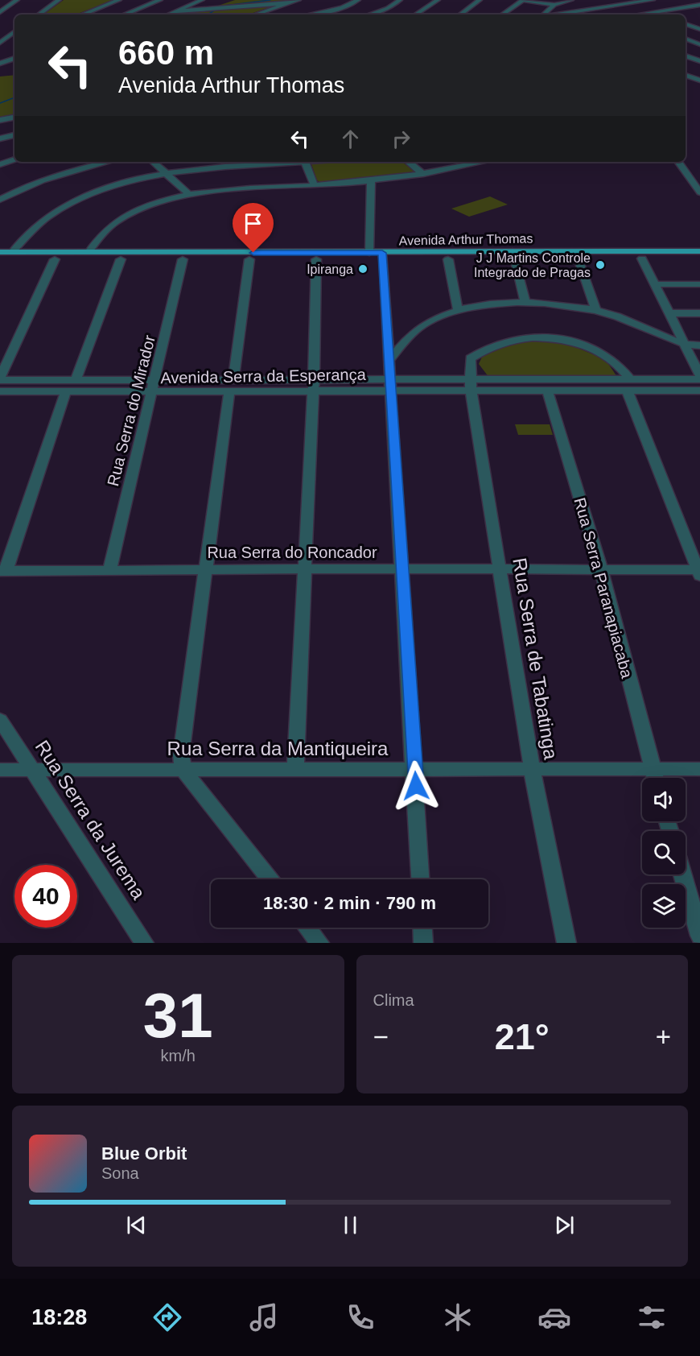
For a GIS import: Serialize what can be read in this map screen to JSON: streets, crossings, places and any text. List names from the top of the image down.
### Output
{
  "streets": {
    "main road": ["Avenida Arthur Thomas"],
    "street": [
      "Avenida Serra da Esperança",
      "Rua Serra do Mirador",
      "Rua Serra do Roncador",
      "Rua Serra Paranapiacaba",
      "Rua Serra de Tabatinga",
      "Rua Serra da Mantiqueira",
      "Rua Serra da Jurema"
    ]
  },
  "crossings": [
    ["Avenida Arthur Thomas", "Rua Serra do Mirador"],
    ["Avenida Serra da Esperança", "Rua Serra do Mirador"],
    ["Avenida Serra da Esperança", "Rua Serra Paranapiacaba"],
    ["Avenida Serra da Esperança", "Rua Serra de Tabatinga"],
    ["Rua Serra do Mirador", "Rua Serra do Roncador"],
    ["Rua Serra do Roncador", "Rua Serra Paranapiacaba"],
    ["Rua Serra do Roncador", "Rua Serra de Tabatinga"],
    ["Rua Serra Paranapiacaba", "Rua Serra da Mantiqueira"],
    ["Rua Serra de Tabatinga", "Rua Serra da Mantiqueira"],
    ["Rua Serra da Mantiqueira", "Rua Serra da Jurema"]
  ],
  "places": ["J J Martins Controle Integrado de Pragas", "Ipiranga"],
  "page": {
    "turn": ["660 m", "Avenida Arthur Thomas"],
    "limit": "40",
    "trip": "18:30 · 2 min · 790 m",
    "tile": [
      ["31", "km/h"],
      "Clima"
    ],
    "heat": ["−", "21°", "+"],
    "song": ["Blue Orbit", "Sona"],
    "tabs": "18:28"
  }
}
